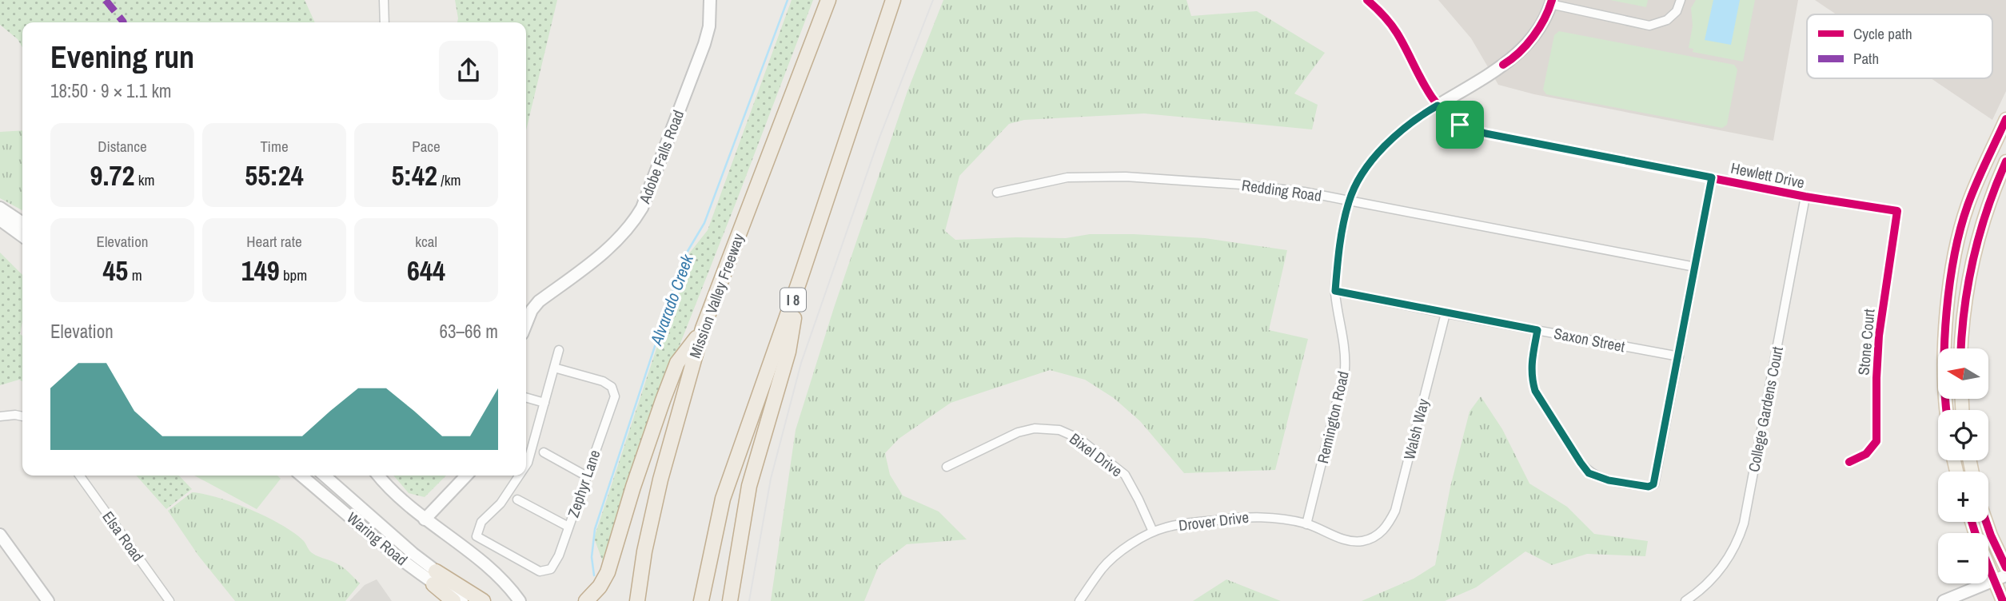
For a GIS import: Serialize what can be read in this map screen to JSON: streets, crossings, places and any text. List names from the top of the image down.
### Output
{
  "streets": {
    "highway": ["Mission Valley Freeway", "I 8"],
    "street": [
      "Adobe Falls Road",
      "Hewlett Drive",
      "Redding Road",
      "Saxon Street",
      "Stone Court",
      "College Gardens Court",
      "Remington Road",
      "Walsh Way",
      "Bixel Drive",
      "Zephyr Lane",
      "Drover Drive",
      "Elsa Road",
      "Waring Road"
    ]
  },
  "crossings": [
    ["Hewlett Drive", "Stone Court"],
    ["Hewlett Drive", "College Gardens Court"],
    ["Hewlett Drive", "Remington Road"],
    ["Redding Road", "Remington Road"],
    ["Saxon Street", "Remington Road"],
    ["Saxon Street", "Walsh Way"],
    ["Remington Road", "Drover Drive"],
    ["Walsh Way", "Drover Drive"],
    ["Bixel Drive", "Drover Drive"]
  ],
  "water": ["Alvarado Creek"],
  "legend": ["Cycle path", "Path"],
  "north": "left",
  "page": {
    "heading": ["Evening run", "18:50 · 9 × 1.1 km"],
    "stats": [
      ["Distance", "9.72 km"],
      ["Time", "55:24"],
      ["Pace", "5:42 /km"],
      ["Elevation", "45 m"],
      ["Heart rate", "149 bpm"],
      ["kcal", "644"]
    ],
    "chart": ["Elevation", "63–66 m"],
    "map_buttons": ["+", "−"]
  }
}
